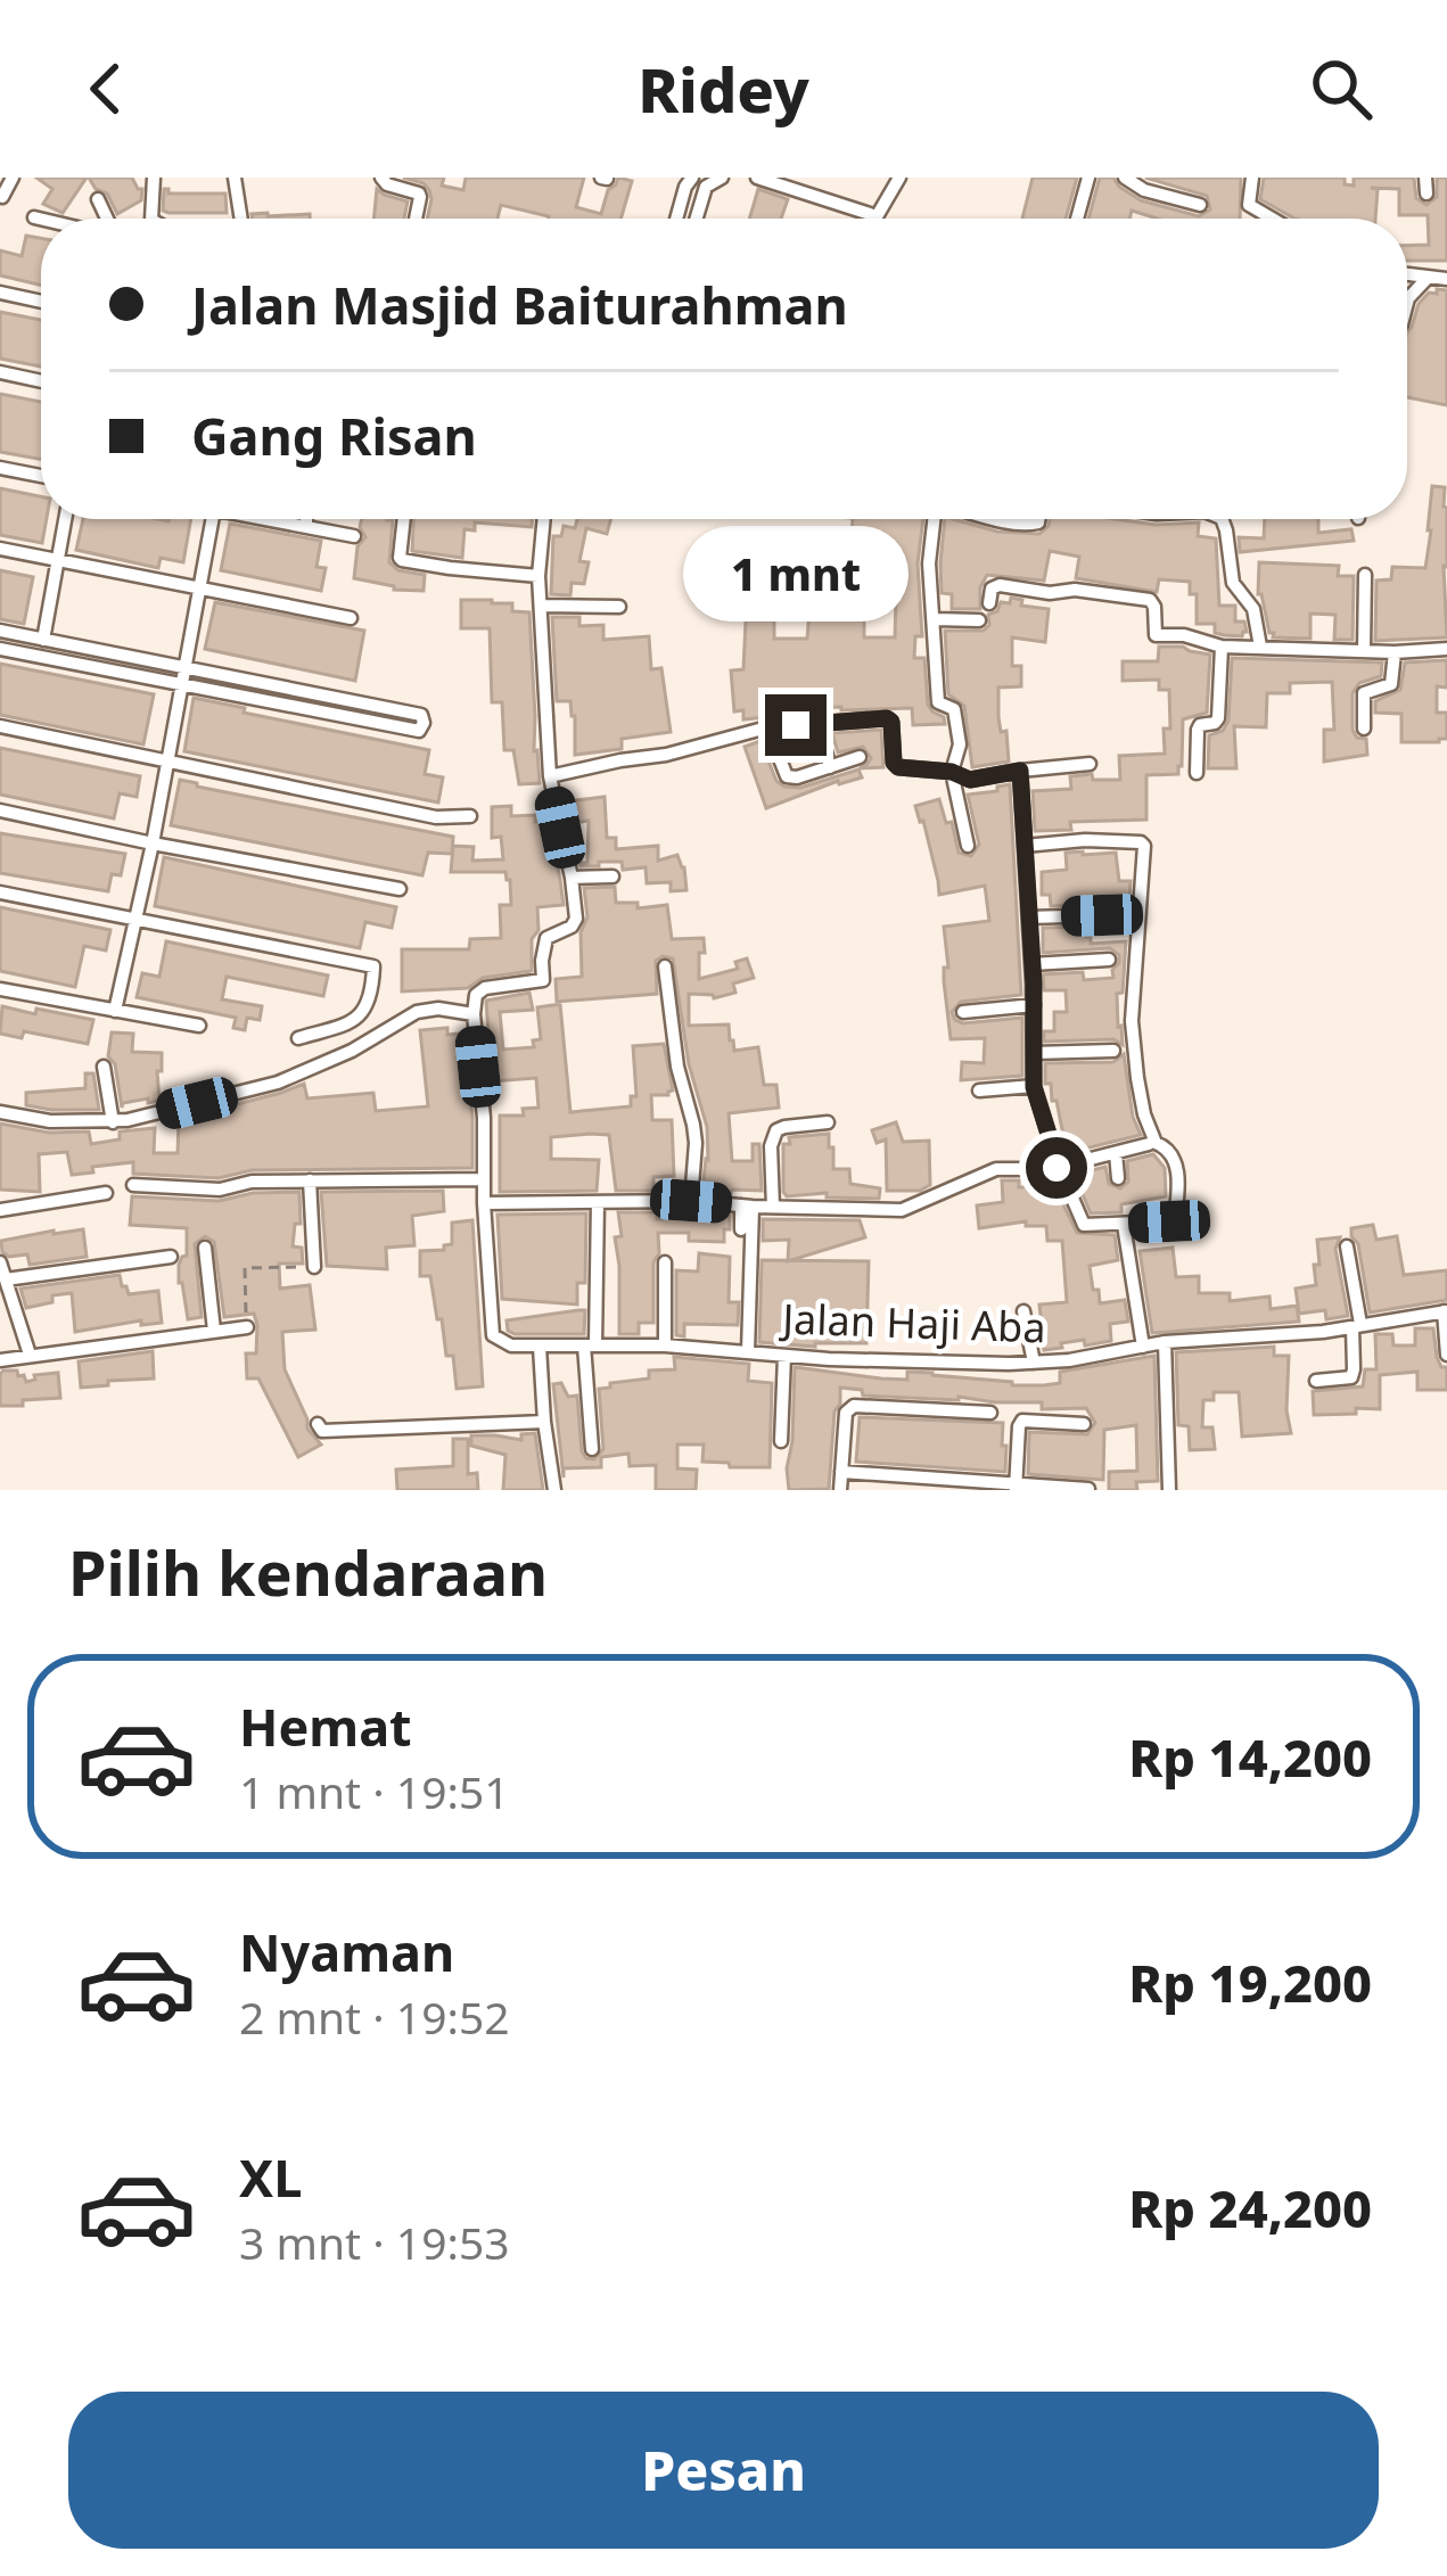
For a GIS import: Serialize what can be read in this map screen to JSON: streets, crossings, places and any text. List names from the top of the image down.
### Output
{
  "streets": {
    "street": ["Jalan Haji Aba"]
  },
  "page": {
    "header": "Ridey",
    "banner": ["Jalan Masjid Baiturahman", "Gang Risan"],
    "bubble": "1 mnt",
    "heading": "Pilih kendaraan",
    "list": [
      {
        "name": "Hemat",
        "note": "1 mnt · 19:51",
        "value": "Rp 14,200"
      },
      {
        "name": "Nyaman",
        "note": "2 mnt · 19:52",
        "value": "Rp 19,200"
      },
      {
        "name": "XL",
        "note": "3 mnt · 19:53",
        "value": "Rp 24,200"
      }
    ],
    "buttons": "Pesan"
  }
}
